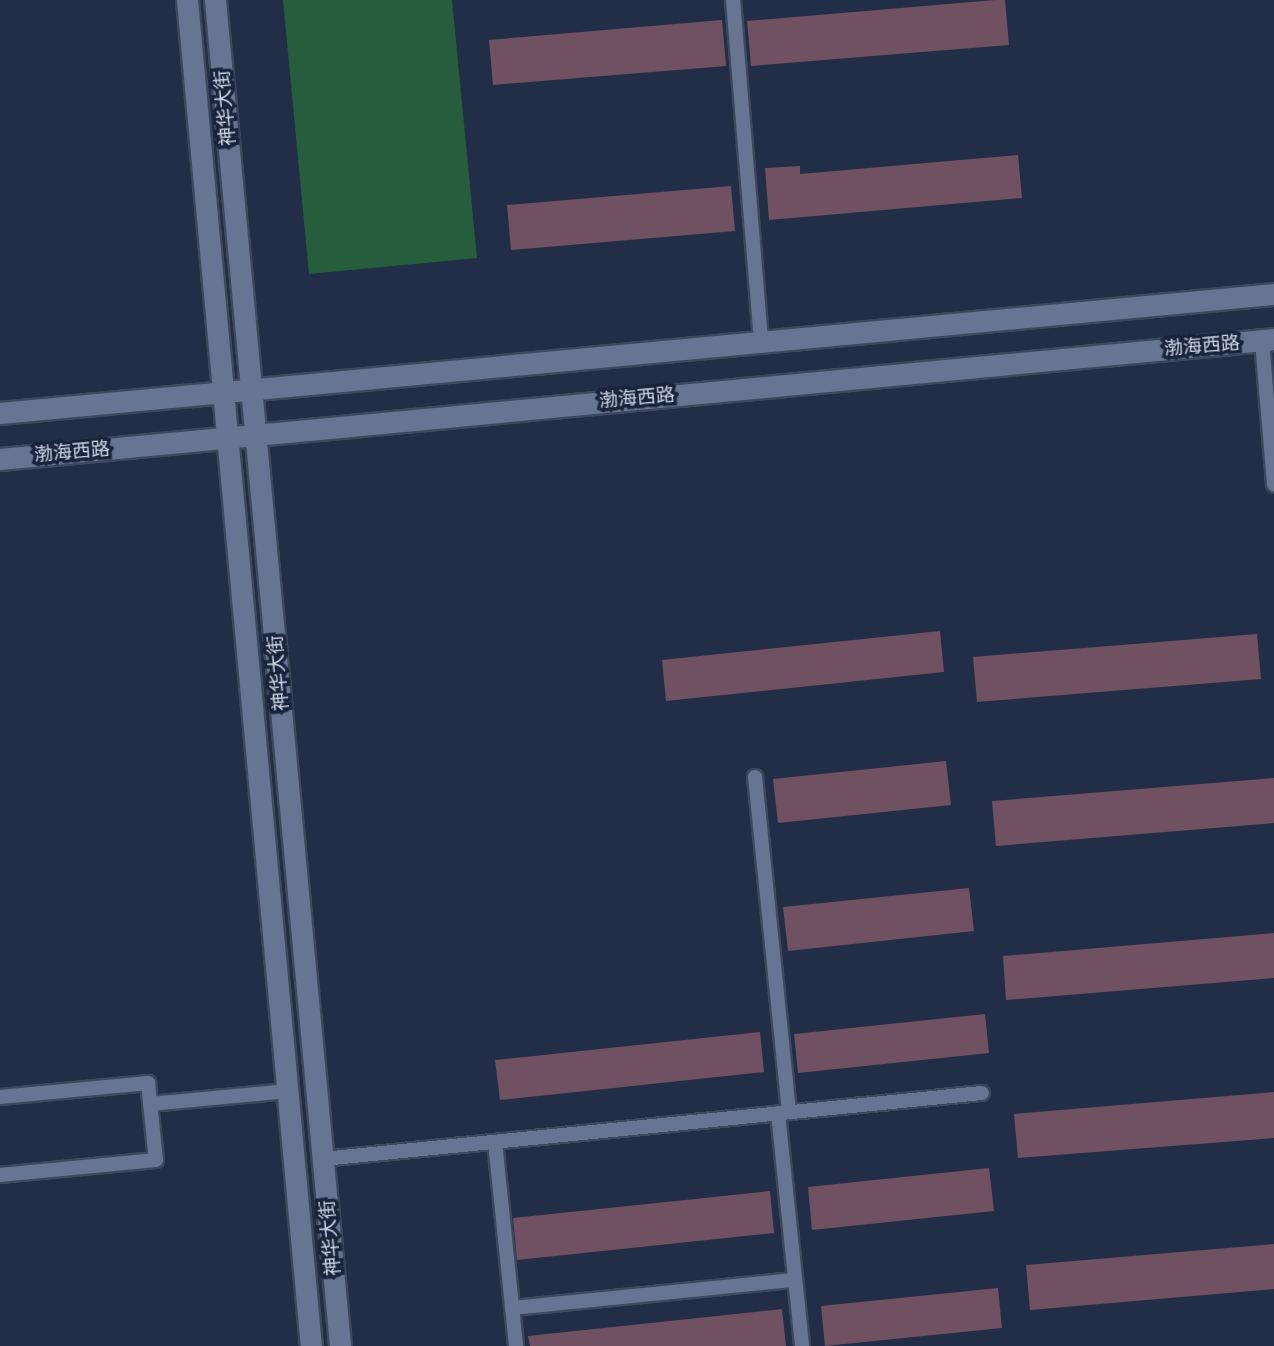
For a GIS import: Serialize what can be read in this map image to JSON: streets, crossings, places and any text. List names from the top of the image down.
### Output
{
  "streets": {
    "main road": ["神华大街", "渤海西路"]
  },
  "crossings": [
    ["神华大街", "渤海西路"]
  ]
}
